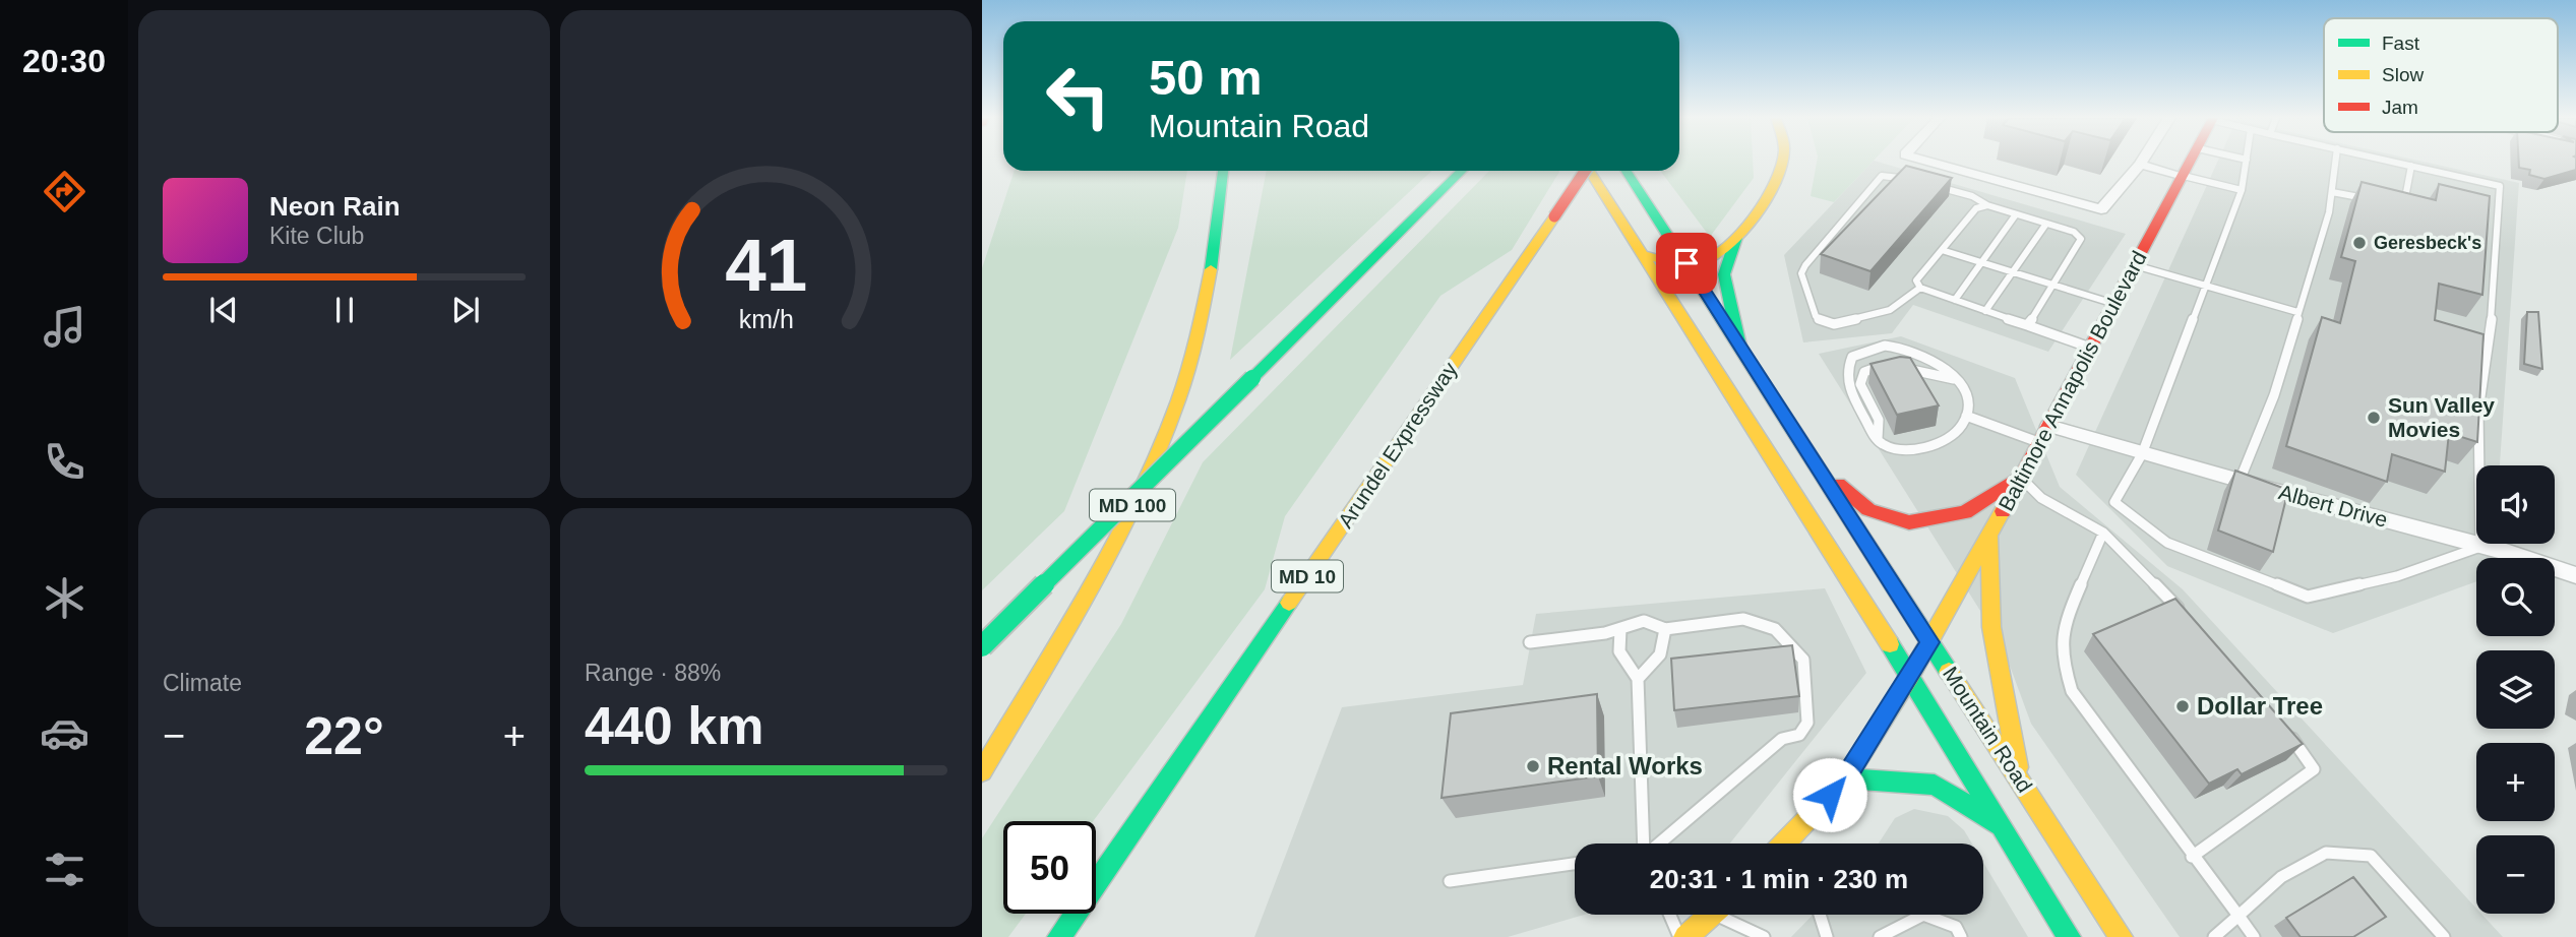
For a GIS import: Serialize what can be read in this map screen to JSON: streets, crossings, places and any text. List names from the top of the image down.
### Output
{
  "streets": {
    "main road": [
      "Baltimore Annapolis Boulevard",
      "Arundel Expressway",
      "MD 100",
      "MD 10",
      "Mountain Road"
    ],
    "street": ["Albert Drive"]
  },
  "crossings": [
    ["Baltimore Annapolis Boulevard", "Albert Drive"],
    ["Baltimore Annapolis Boulevard", "Mountain Road"]
  ],
  "places": [
    "Geresbeck's",
    "Sun Valley Movies",
    "Dollar Tree",
    "Rental Works"
  ],
  "legend": ["Fast", "Slow", "Jam"],
  "page": {
    "tabs": "20:30",
    "turn": ["50 m", "Mountain Road"],
    "song": ["Neon Rain", "Kite Club"],
    "map_buttons": ["+", "−"],
    "tile": [
      "Climate",
      ["Range · 88%", "440 km"]
    ],
    "heat": ["−", "22°", "+"],
    "limit": "50",
    "trip": "20:31 · 1 min · 230 m",
    "gauge": ["41", "km/h"]
  }
}
